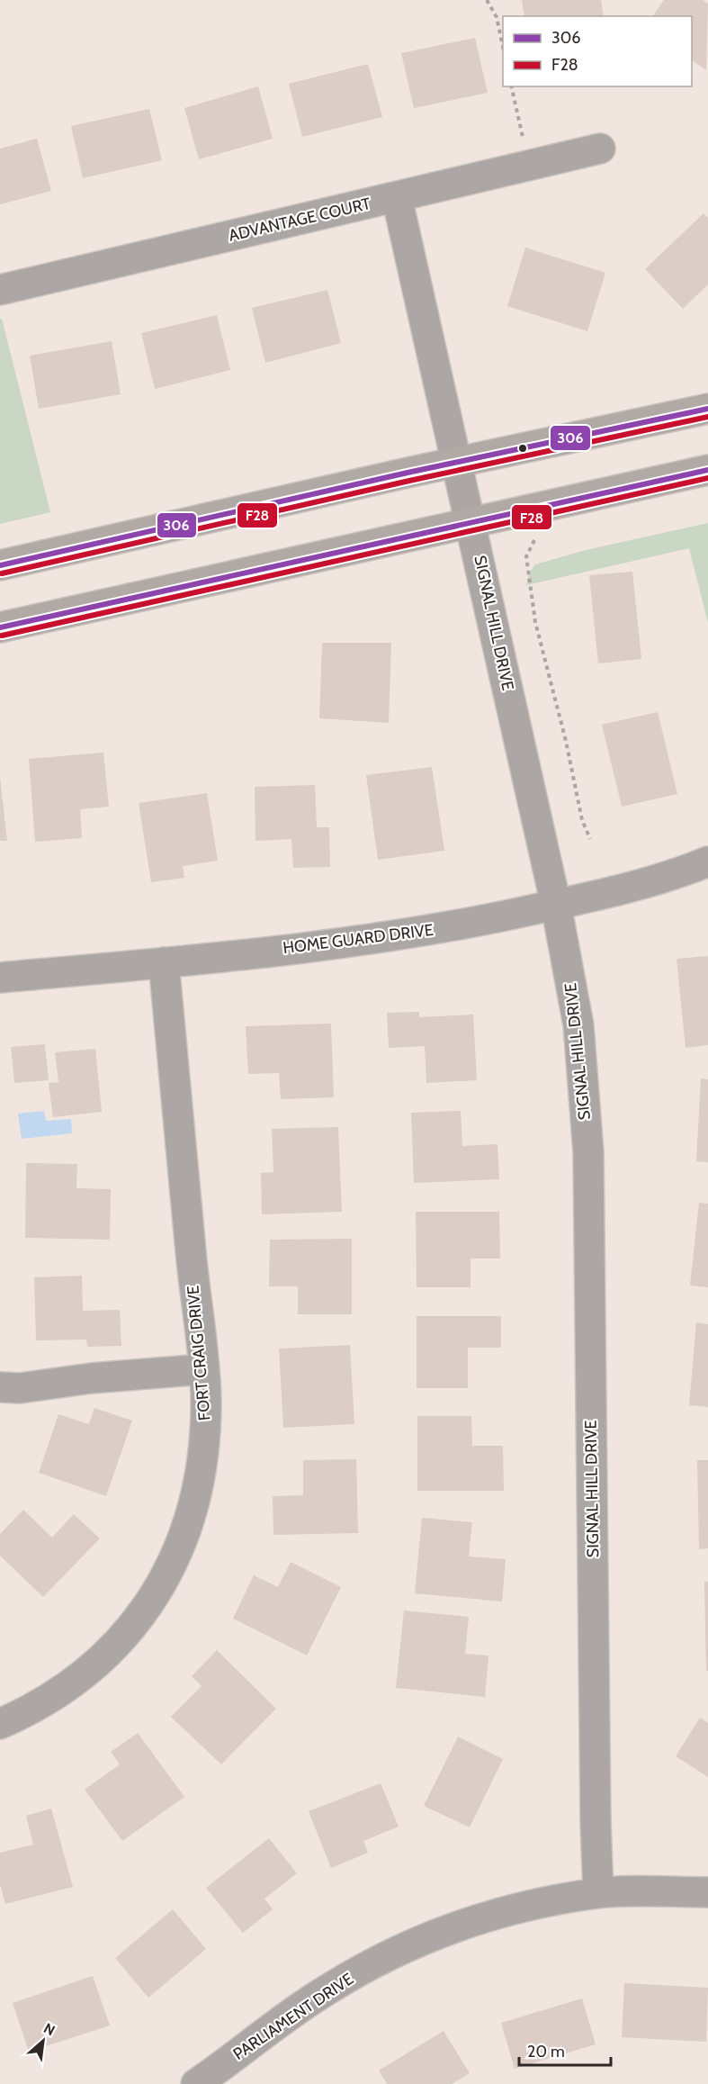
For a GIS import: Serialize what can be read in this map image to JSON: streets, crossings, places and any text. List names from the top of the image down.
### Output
{
  "streets": {
    "street": [
      "ADVANTAGE COURT",
      "SIGNAL HILL DRIVE",
      "HOME GUARD DRIVE",
      "FORT CRAIG DRIVE",
      "PARLIAMENT DRIVE"
    ]
  },
  "crossings": [
    ["ADVANTAGE COURT", "SIGNAL HILL DRIVE"],
    ["SIGNAL HILL DRIVE", "HOME GUARD DRIVE"],
    ["SIGNAL HILL DRIVE", "PARLIAMENT DRIVE"],
    ["HOME GUARD DRIVE", "FORT CRAIG DRIVE"]
  ],
  "lines": ["transit line 306", "transit line F28"],
  "legend": ["306", "F28"],
  "scale_bar": "20 m",
  "north": "top right"
}
